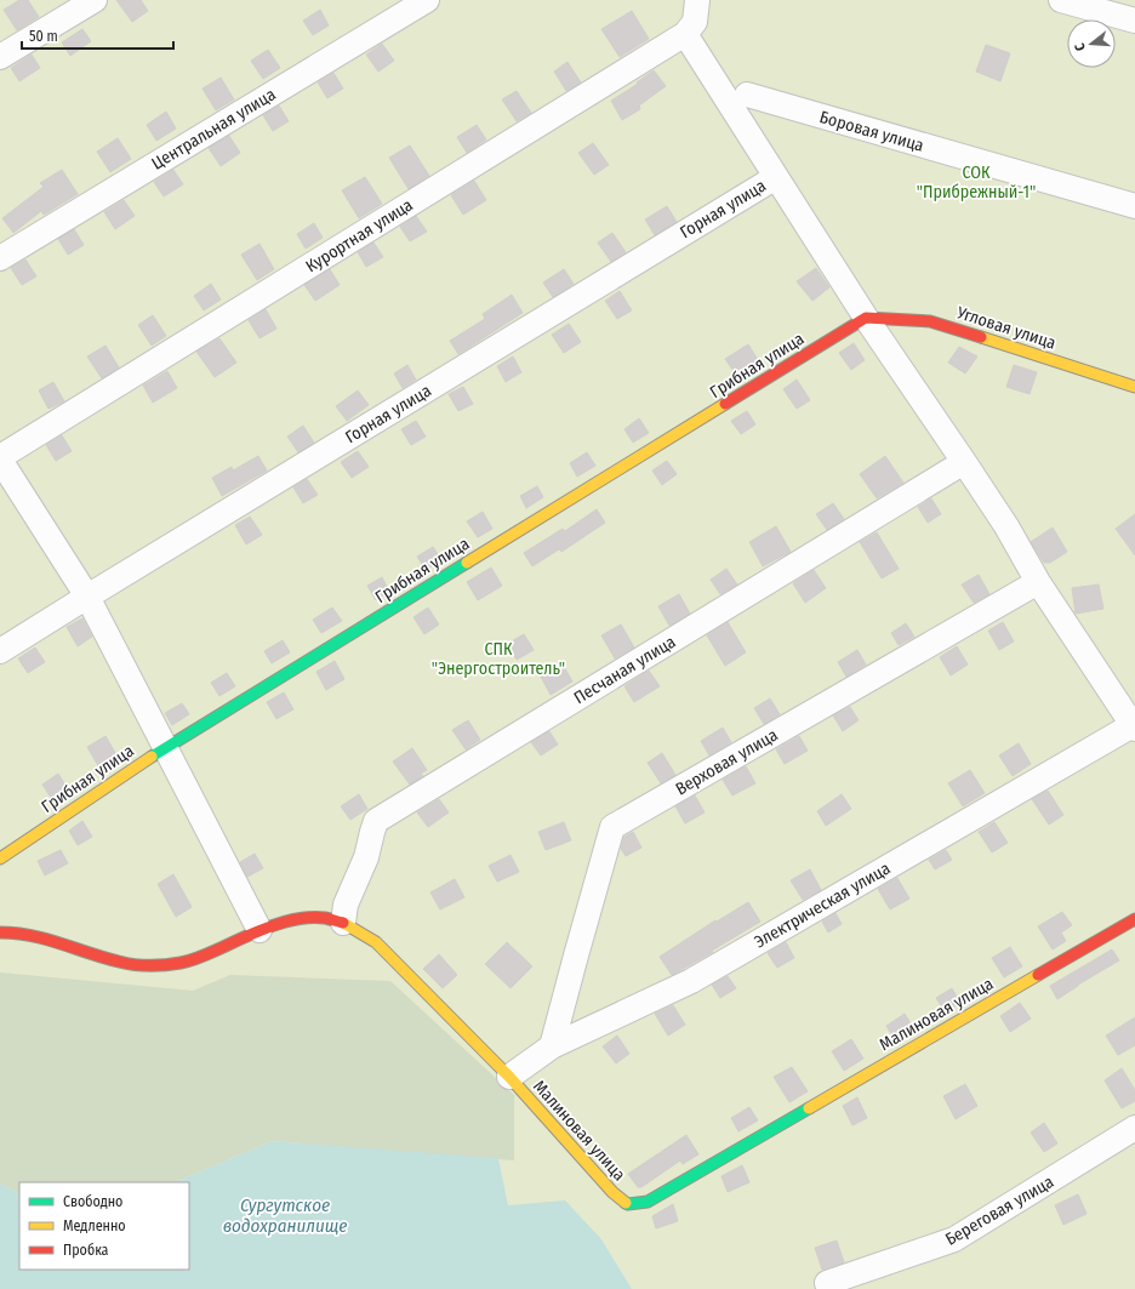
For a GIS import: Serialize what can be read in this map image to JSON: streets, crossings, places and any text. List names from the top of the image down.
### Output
{
  "streets": {
    "street": [
      "Центральная улица",
      "Боровая улица",
      "Горная улица",
      "Курортная улица",
      "Угловая улица",
      "Грибная улица",
      "Песчаная улица",
      "Верховая улица",
      "Электрическая улица",
      "Малиновая улица",
      "Береговая улица"
    ]
  },
  "crossings": [
    ["Угловая улица", "Грибная улица"],
    ["Песчаная улица", "Малиновая улица"],
    ["Верховая улица", "Электрическая улица"],
    ["Электрическая улица", "Малиновая улица"]
  ],
  "water": ["Сургутское водохранилище"],
  "parks": ["СОК \"Прибрежный-1\"", "СПК \"Энергостроитель\""],
  "legend": ["Свободно", "Медленно", "Пробка"],
  "scale_bar": "50 m",
  "north": "left"
}
